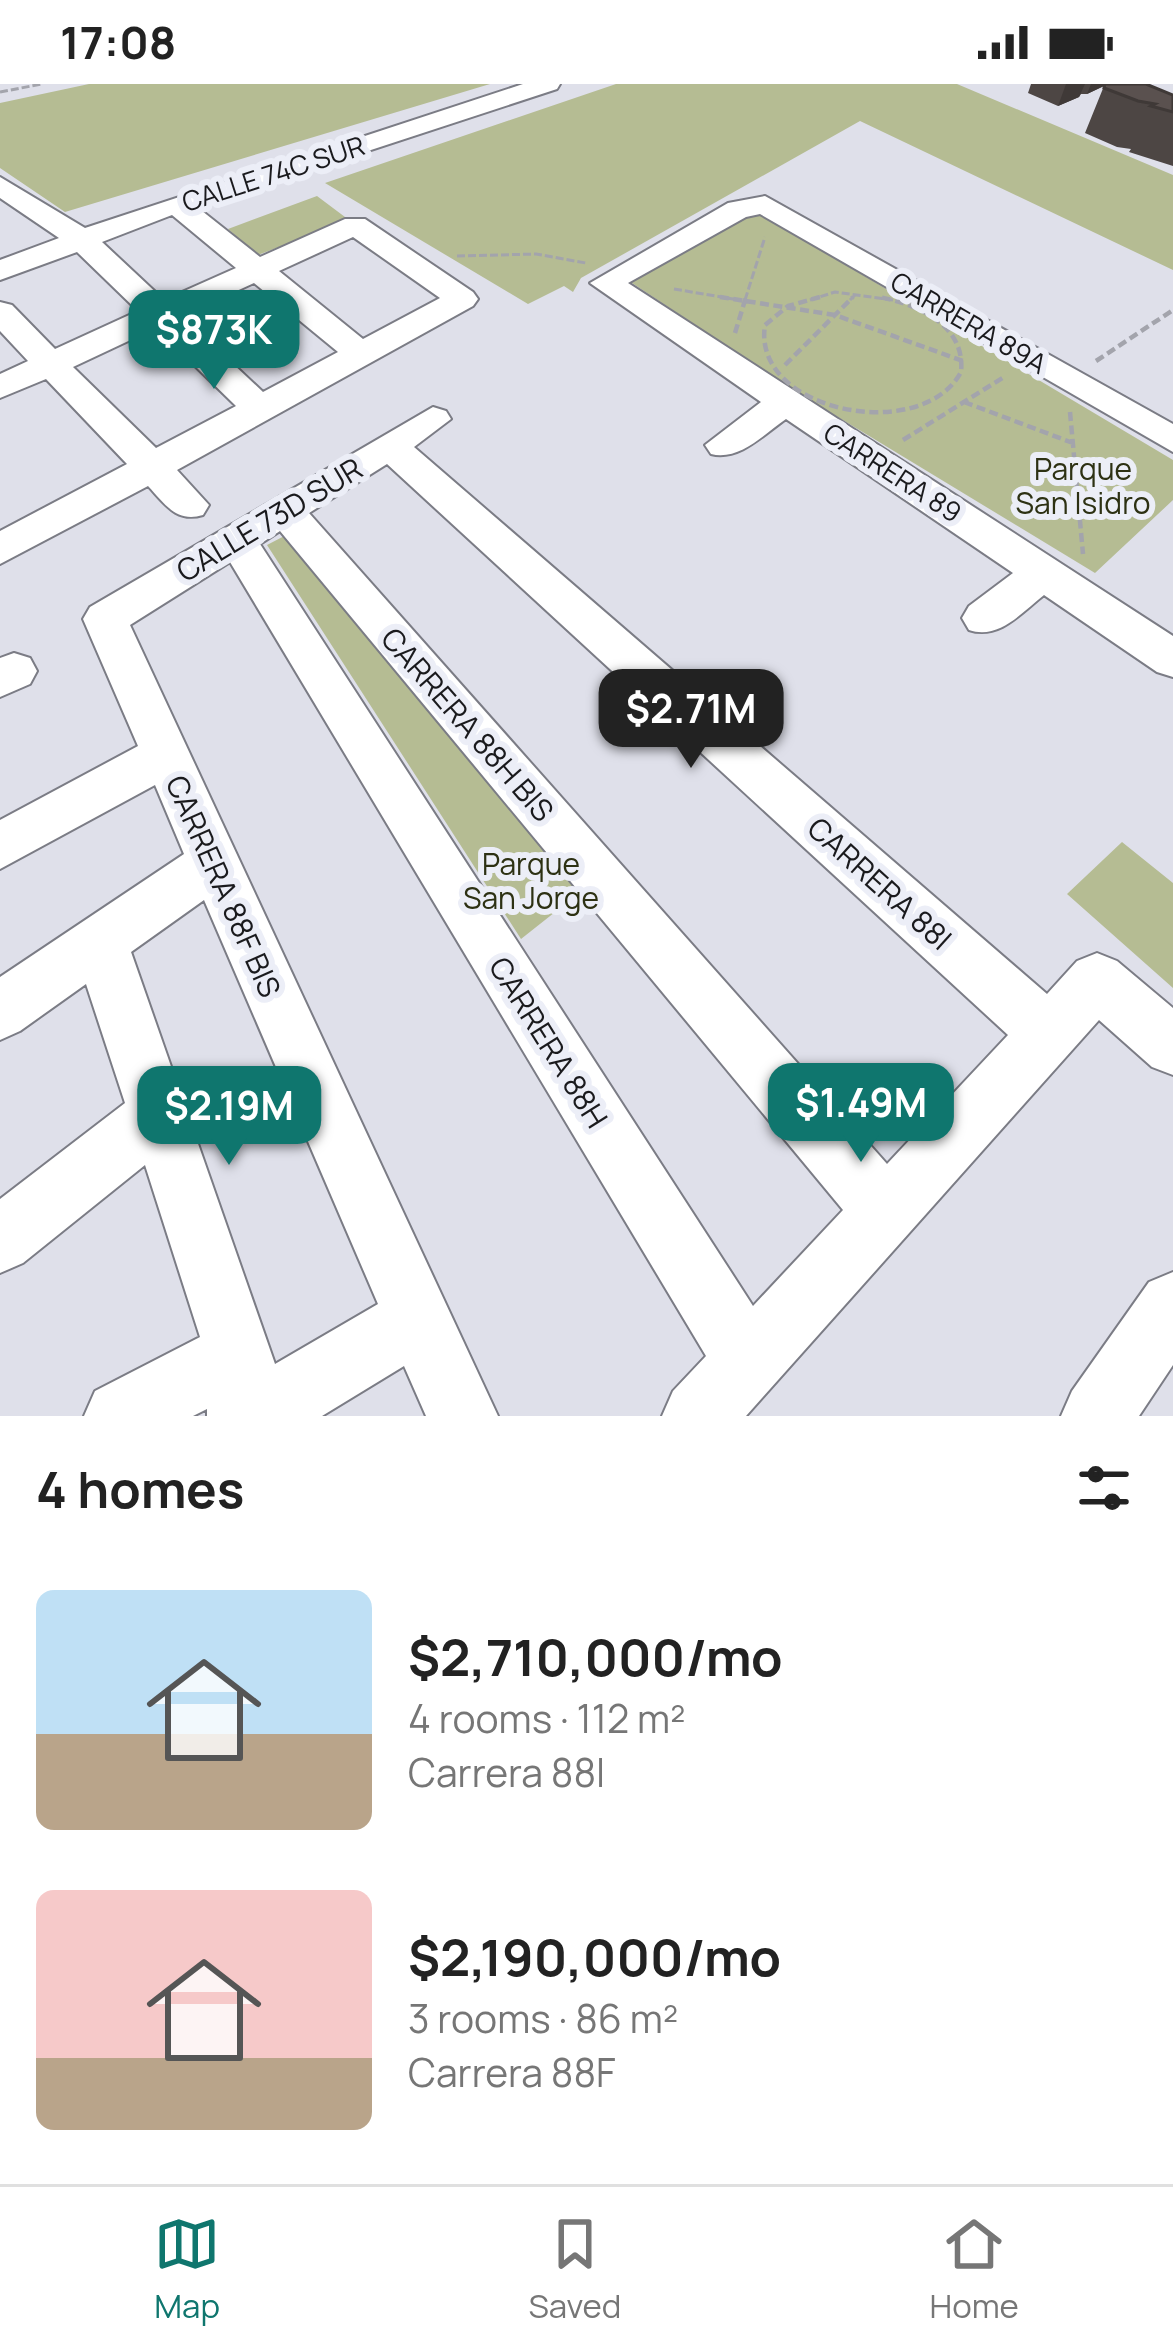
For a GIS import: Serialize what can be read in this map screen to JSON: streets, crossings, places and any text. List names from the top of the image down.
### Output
{
  "streets": {
    "street": [
      "CALLE 74C SUR",
      "CARRERA 89A",
      "CARRERA 89",
      "CALLE 73D SUR",
      "CARRERA 88H BIS",
      "CARRERA 88I",
      "CARRERA 88F BIS",
      "CARRERA 88H"
    ]
  },
  "crossings": [
    ["CALLE 73D SUR", "CARRERA 88H BIS"],
    ["CALLE 73D SUR", "CARRERA 88I"],
    ["CALLE 73D SUR", "CARRERA 88F BIS"],
    ["CALLE 73D SUR", "CARRERA 88H"]
  ],
  "parks": ["Parque San Isidro", "Parque San Jorge"],
  "page": {
    "status": "17:08",
    "price": [
      "$873K",
      "$2.71M",
      "$1.49M",
      "$2.19M"
    ],
    "heading": "4 homes",
    "list": [
      {
        "name": "$2,710,000/mo",
        "note": "4 rooms · 112 m² · Carrera 88I"
      },
      {
        "name": "$2,190,000/mo",
        "note": "3 rooms · 86 m² · Carrera 88F"
      }
    ],
    "tabs": ["Map", "Saved", "Home"]
  }
}
